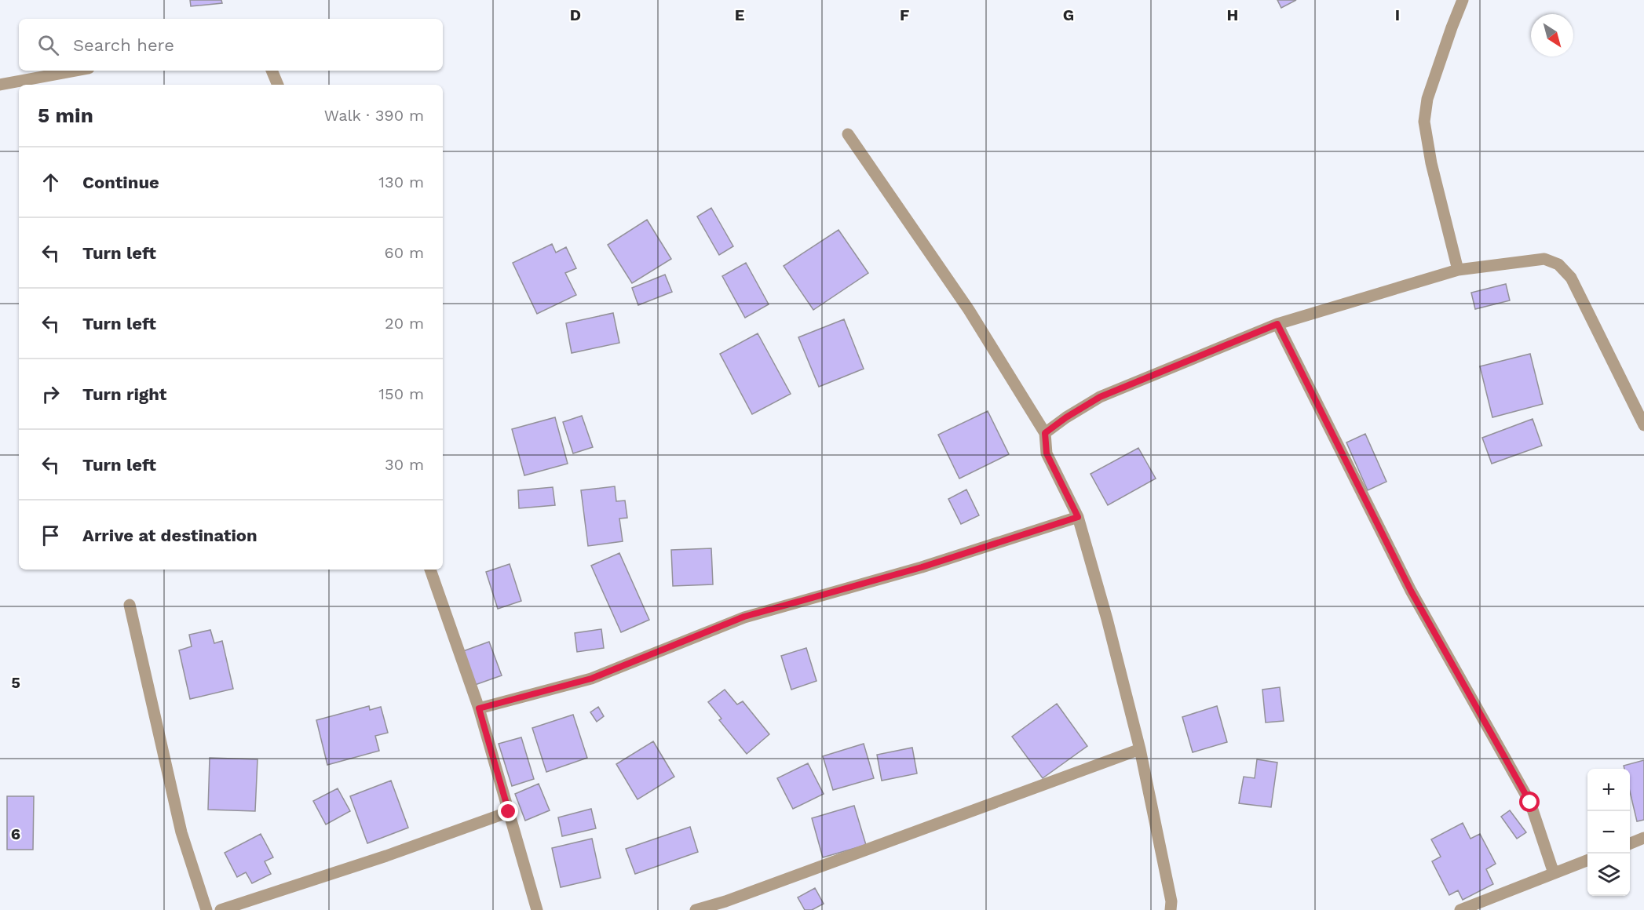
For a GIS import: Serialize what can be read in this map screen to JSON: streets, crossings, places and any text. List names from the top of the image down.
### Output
{
  "north": "bottom right",
  "page": {
    "search": "Search here",
    "heading": ["5 min", "Walk · 390 m"],
    "list": [
      ["Continue", "130 m"],
      ["Turn left", "60 m"],
      ["Turn left", "20 m"],
      ["Turn right", "150 m"],
      ["Turn left", "30 m"],
      "Arrive at destination"
    ],
    "map_buttons": ["+", "−"]
  },
  "grid": {
    "columns": [
      "D",
      "E",
      "F",
      "G",
      "H",
      "I"
    ],
    "rows": ["5", "6"]
  }
}
